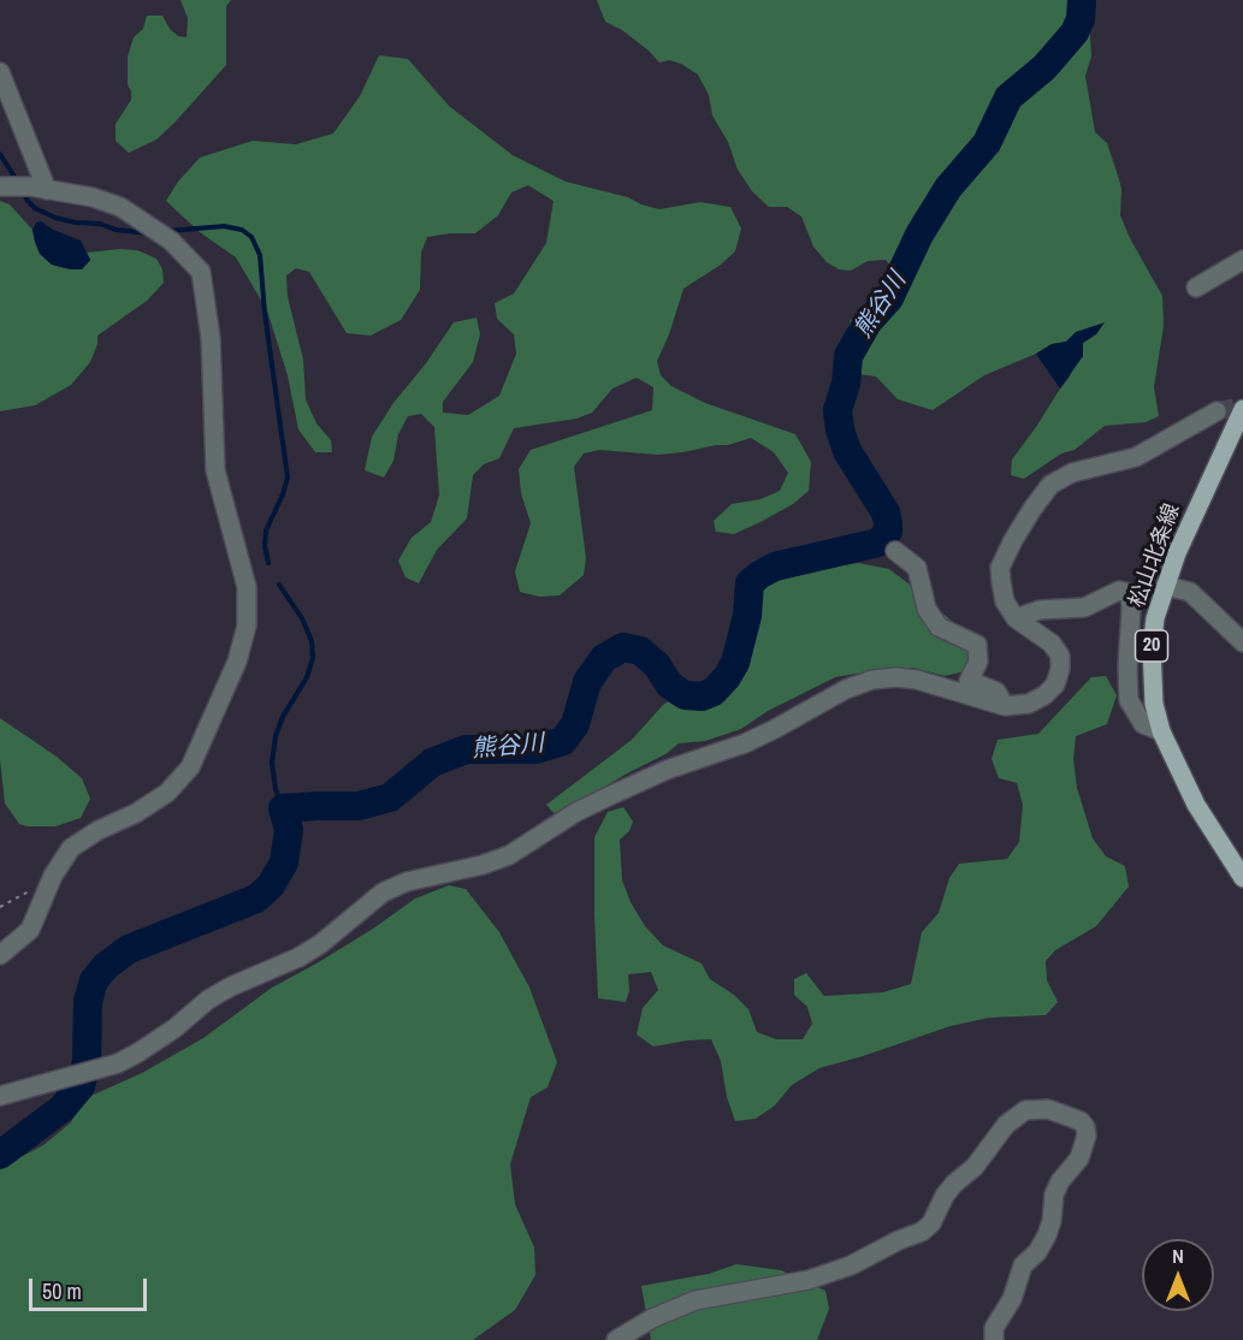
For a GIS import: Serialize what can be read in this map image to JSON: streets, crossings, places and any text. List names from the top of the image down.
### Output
{
  "streets": {
    "main road": ["松山北条線", "20"]
  },
  "water": ["熊谷川"],
  "scale_bar": "50 m",
  "north": "top"
}
